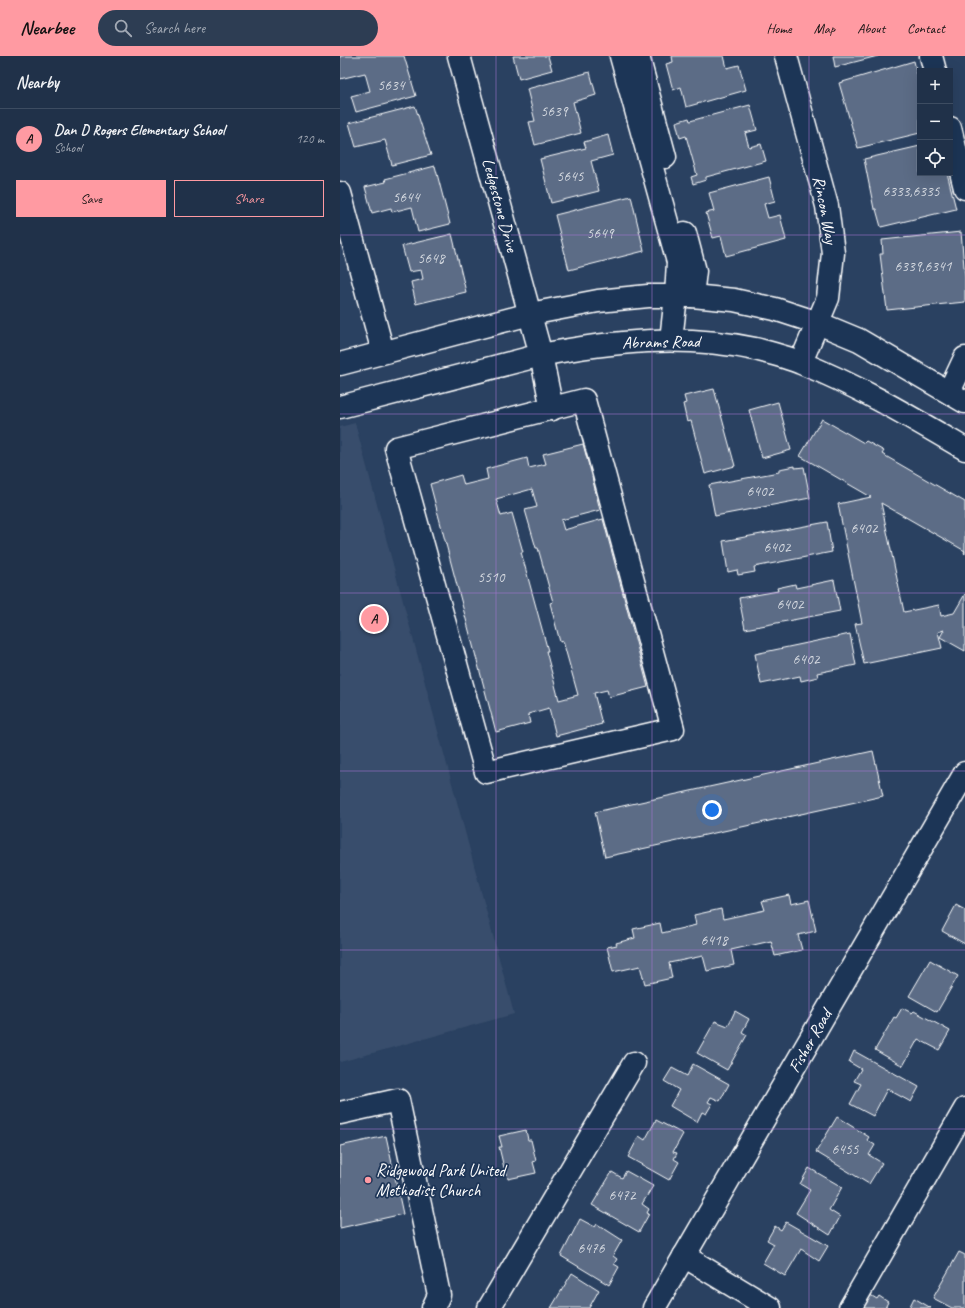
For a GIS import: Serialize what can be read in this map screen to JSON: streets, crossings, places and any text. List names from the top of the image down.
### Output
{
  "streets": {
    "street": [
      "Ledgestone Drive",
      "Rincon Way",
      "Abrams Road",
      "Fisher Road"
    ]
  },
  "crossings": [
    ["Ledgestone Drive", "Abrams Road"],
    ["Rincon Way", "Abrams Road"]
  ],
  "places": ["Ridgewood Park United Methodist Church"],
  "house_numbers": [
    "5634",
    "5639",
    "5645",
    "6333,6335",
    "5644",
    "5649",
    "5648",
    "6339,6341",
    "6402",
    "6402",
    "6402",
    "5510",
    "6402",
    "6402",
    "6418",
    "6455",
    "6472",
    "6476"
  ],
  "page": {
    "header": "Nearbee",
    "search": "Search here",
    "nav": [
      "Home",
      "Map",
      "About",
      "Contact"
    ],
    "heading": "Nearby",
    "map_buttons": ["+", "−"],
    "list": [
      {
        "mark": "A",
        "name": "Dan D Rogers Elementary School",
        "note": "School",
        "value": "120 m"
      }
    ],
    "buttons": ["Save", "Share"],
    "pins": "A"
  }
}
